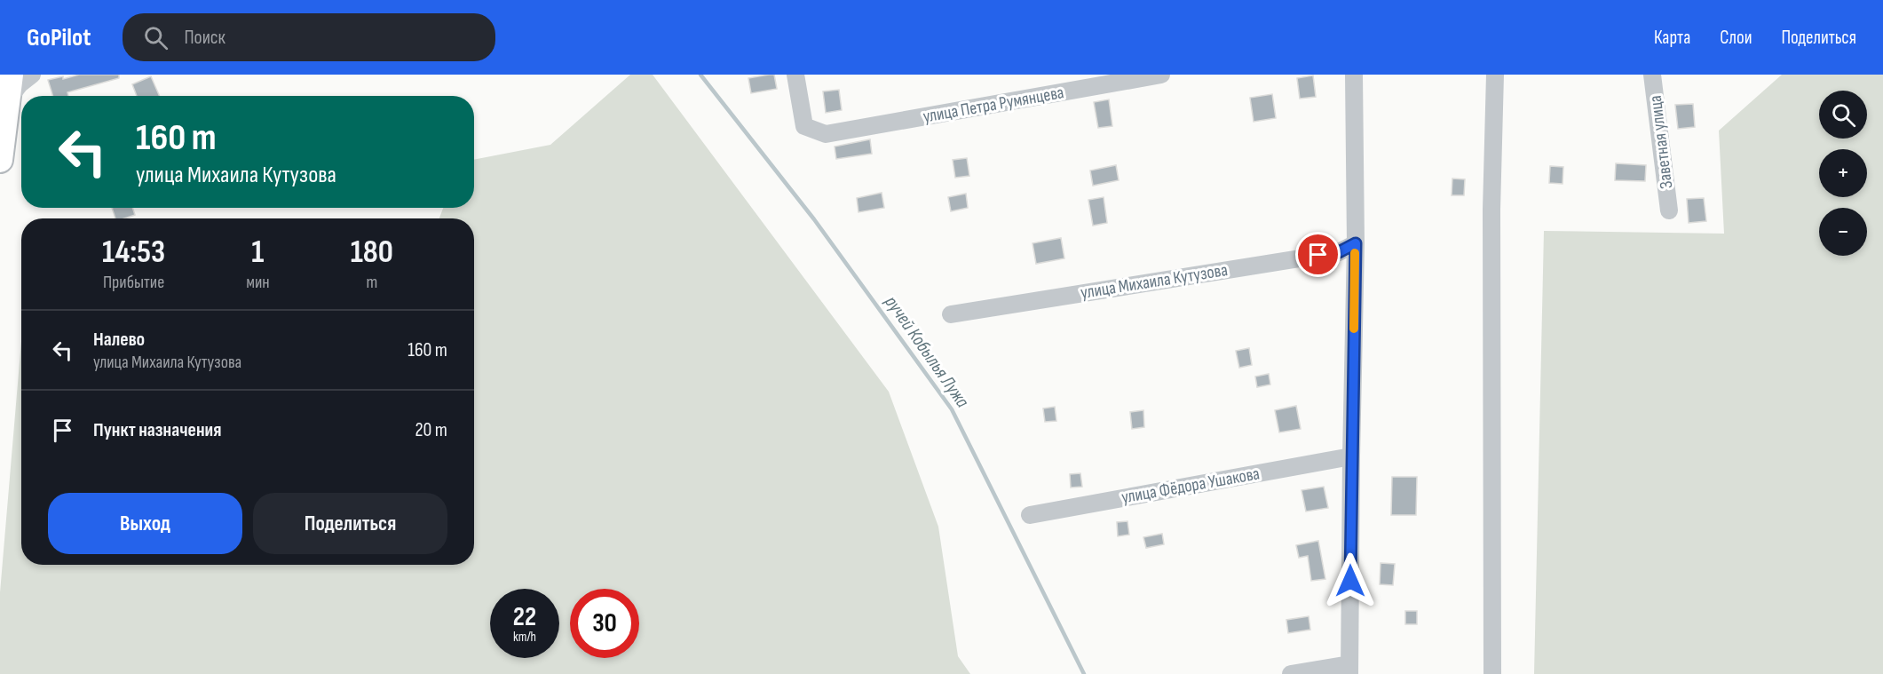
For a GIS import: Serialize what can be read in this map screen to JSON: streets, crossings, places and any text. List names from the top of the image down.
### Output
{
  "streets": {
    "street": [
      "улица Петра Румянцева",
      "Заветная улица",
      "улица Михаила Кутузова",
      "улица Фёдора Ушакова"
    ]
  },
  "water": ["ручей Кобылья Лужа"],
  "page": {
    "header": "GoPilot",
    "search": "Поиск",
    "nav": ["Карта", "Слои", "Поделиться"],
    "map_buttons": ["+", "−"],
    "turn": ["160 m", "улица Михаила Кутузова"],
    "eta": [
      "14:53",
      "Прибытие",
      "1",
      "мин",
      "180",
      "m"
    ],
    "list": [
      {
        "name": "Налево",
        "note": "улица Михаила Кутузова",
        "value": "160 m"
      },
      {
        "name": "Пункт назначения",
        "value": "20 m"
      }
    ],
    "buttons": ["Выход", "Поделиться"],
    "speed": "22 km/h",
    "limit": "30"
  }
}
